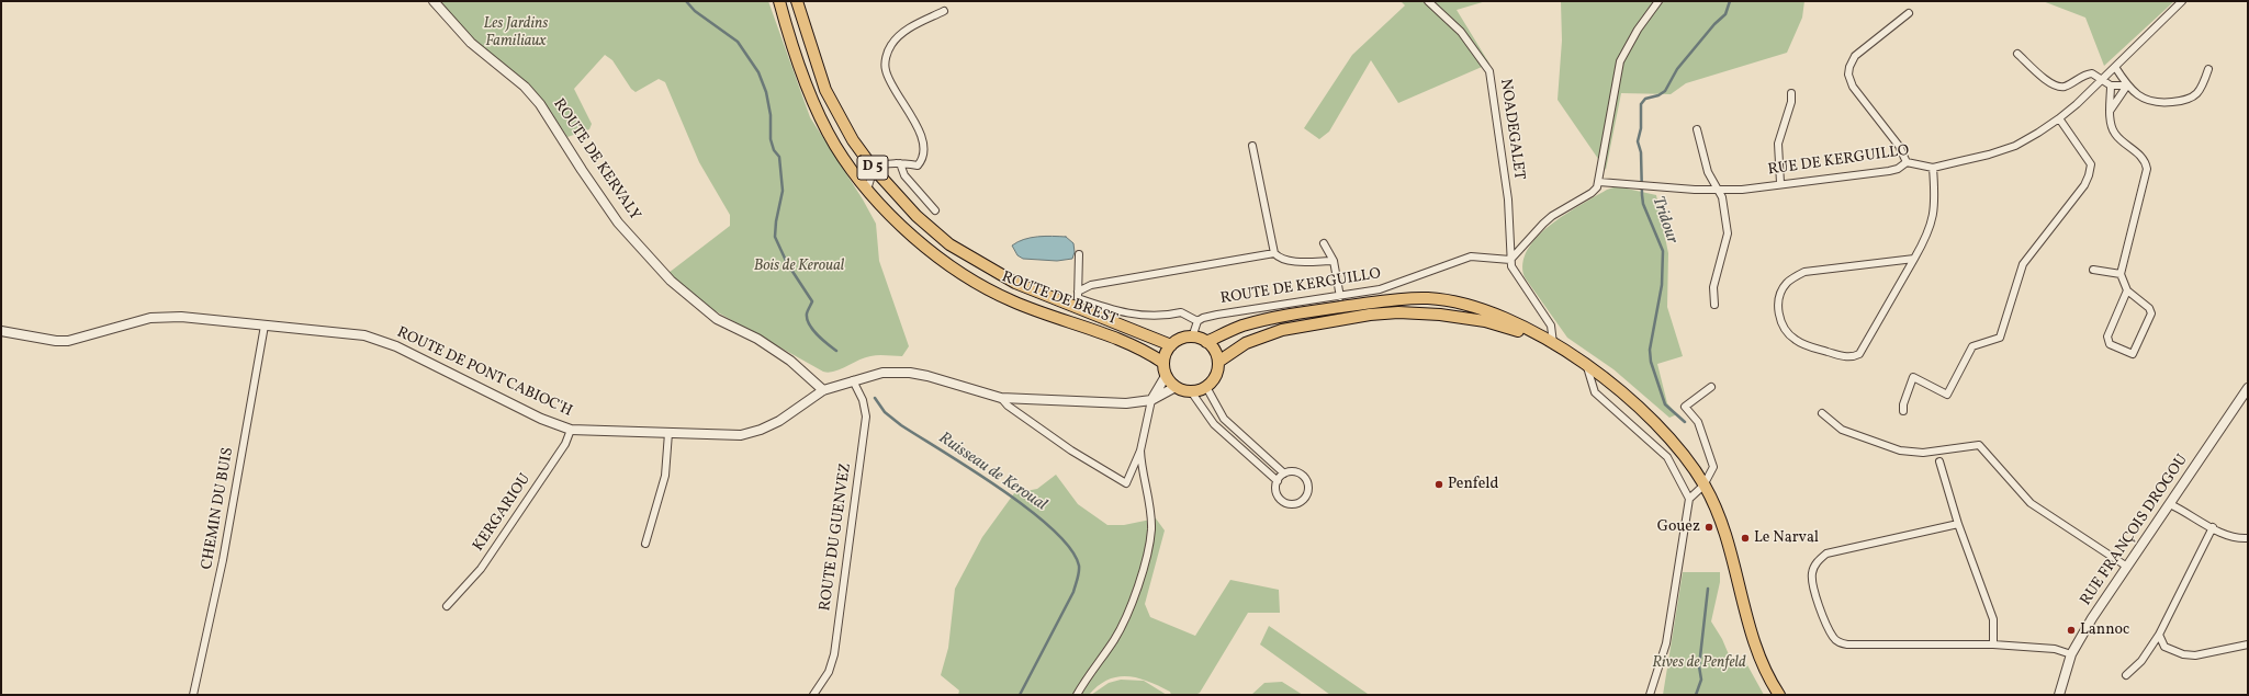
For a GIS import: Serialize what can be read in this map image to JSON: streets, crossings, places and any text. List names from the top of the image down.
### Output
{
  "streets": {
    "main road": ["D 5", "ROUTE DE BREST"],
    "street": [
      "NOADEGALET",
      "ROUTE DE KERVALY",
      "RUE DE KERGUILLO",
      "ROUTE DE KERGUILLO",
      "ROUTE DE PONT CABIOC'H",
      "CHEMIN DU BUIS",
      "KERGARIOU",
      "RUE FRANÇOIS DROGOU",
      "ROUTE DU GUENVEZ"
    ]
  },
  "crossings": [
    ["NOADEGALET", "ROUTE DE KERGUILLO"],
    ["ROUTE DE KERVALY", "ROUTE DE PONT CABIOC'H"],
    ["ROUTE DE BREST", "ROUTE DE PONT CABIOC'H"],
    ["ROUTE DE PONT CABIOC'H", "CHEMIN DU BUIS"],
    ["ROUTE DE PONT CABIOC'H", "KERGARIOU"],
    ["ROUTE DE PONT CABIOC'H", "ROUTE DU GUENVEZ"]
  ],
  "water": ["Tridour", "Ruisseau de Keroual"],
  "parks": ["Les Jardins Familiaux", "Bois de Keroual", "Rives de Penfeld"],
  "places": [
    "Penfeld",
    "Gouez",
    "Le Narval",
    "Lannoc"
  ]
}
